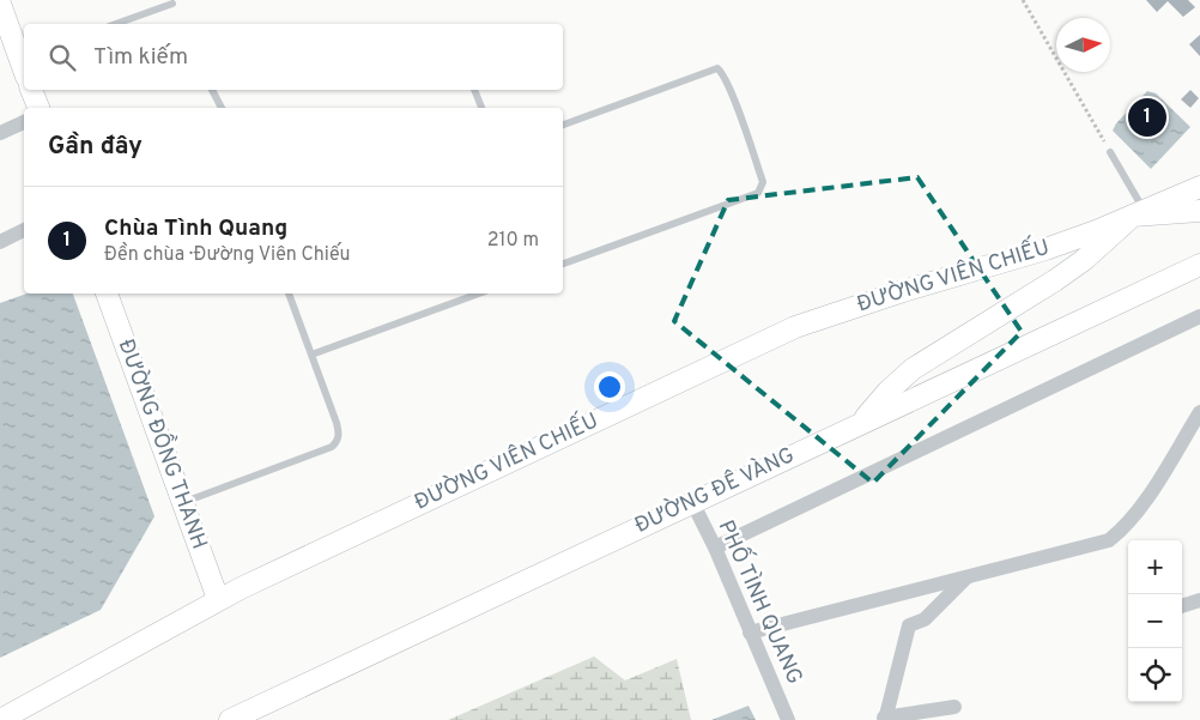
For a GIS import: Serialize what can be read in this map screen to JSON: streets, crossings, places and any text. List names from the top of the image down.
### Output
{
  "streets": {
    "street": [
      "ĐƯỜNG VIÊN CHIẾU",
      "ĐƯỜNG ĐỒNG THANH",
      "ĐƯỜNG ĐÊ VÀNG",
      "PHỐ TÌNH QUANG"
    ]
  },
  "crossings": [
    ["ĐƯỜNG VIÊN CHIẾU", "ĐƯỜNG ĐỒNG THANH"],
    ["ĐƯỜNG ĐÊ VÀNG", "PHỐ TÌNH QUANG"]
  ],
  "north": "right",
  "page": {
    "search": "Tìm kiếm",
    "pins": "1",
    "heading": "Gần đây",
    "list": [
      {
        "mark": "1",
        "name": "Chùa Tình Quang",
        "note": "Đền chùa · Đường Viên Chiếu",
        "value": "210 m"
      }
    ],
    "map_buttons": ["+", "−"]
  }
}
